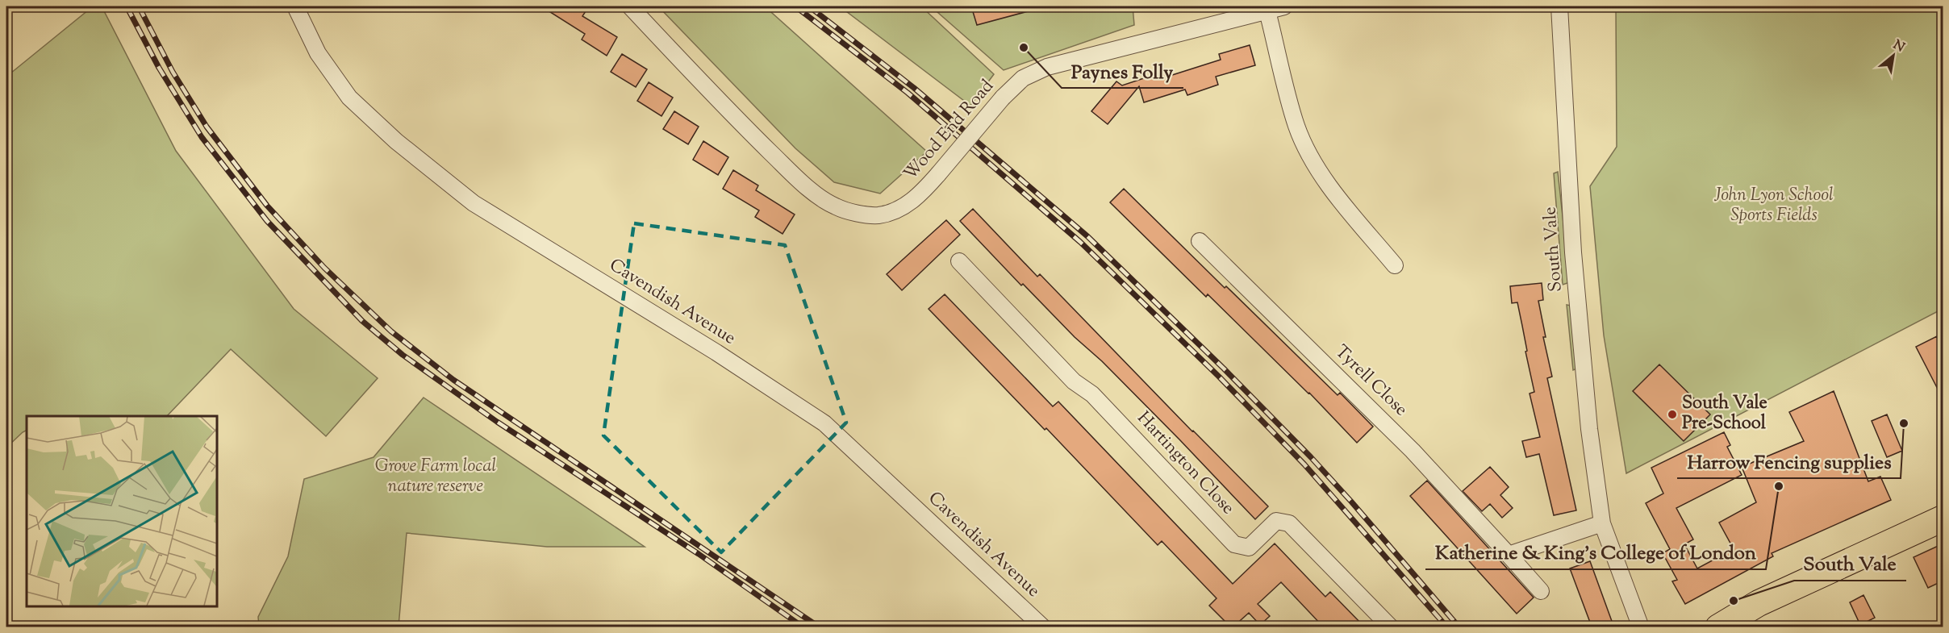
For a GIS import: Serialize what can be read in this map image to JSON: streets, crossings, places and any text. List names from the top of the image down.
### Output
{
  "streets": {
    "street": [
      "Wood End Road",
      "South Vale",
      "Cavendish Avenue",
      "Tyrell Close",
      "Hartington Close"
    ]
  },
  "parks": ["John Lyon School Sports Fields", "Grove Farm local nature reserve"],
  "places": [
    "Paynes Folly",
    "South Vale Pre-School",
    "Harrow Fencing supplies",
    "Katherine & King's College of London",
    "South Vale"
  ],
  "north": "top right"
}
